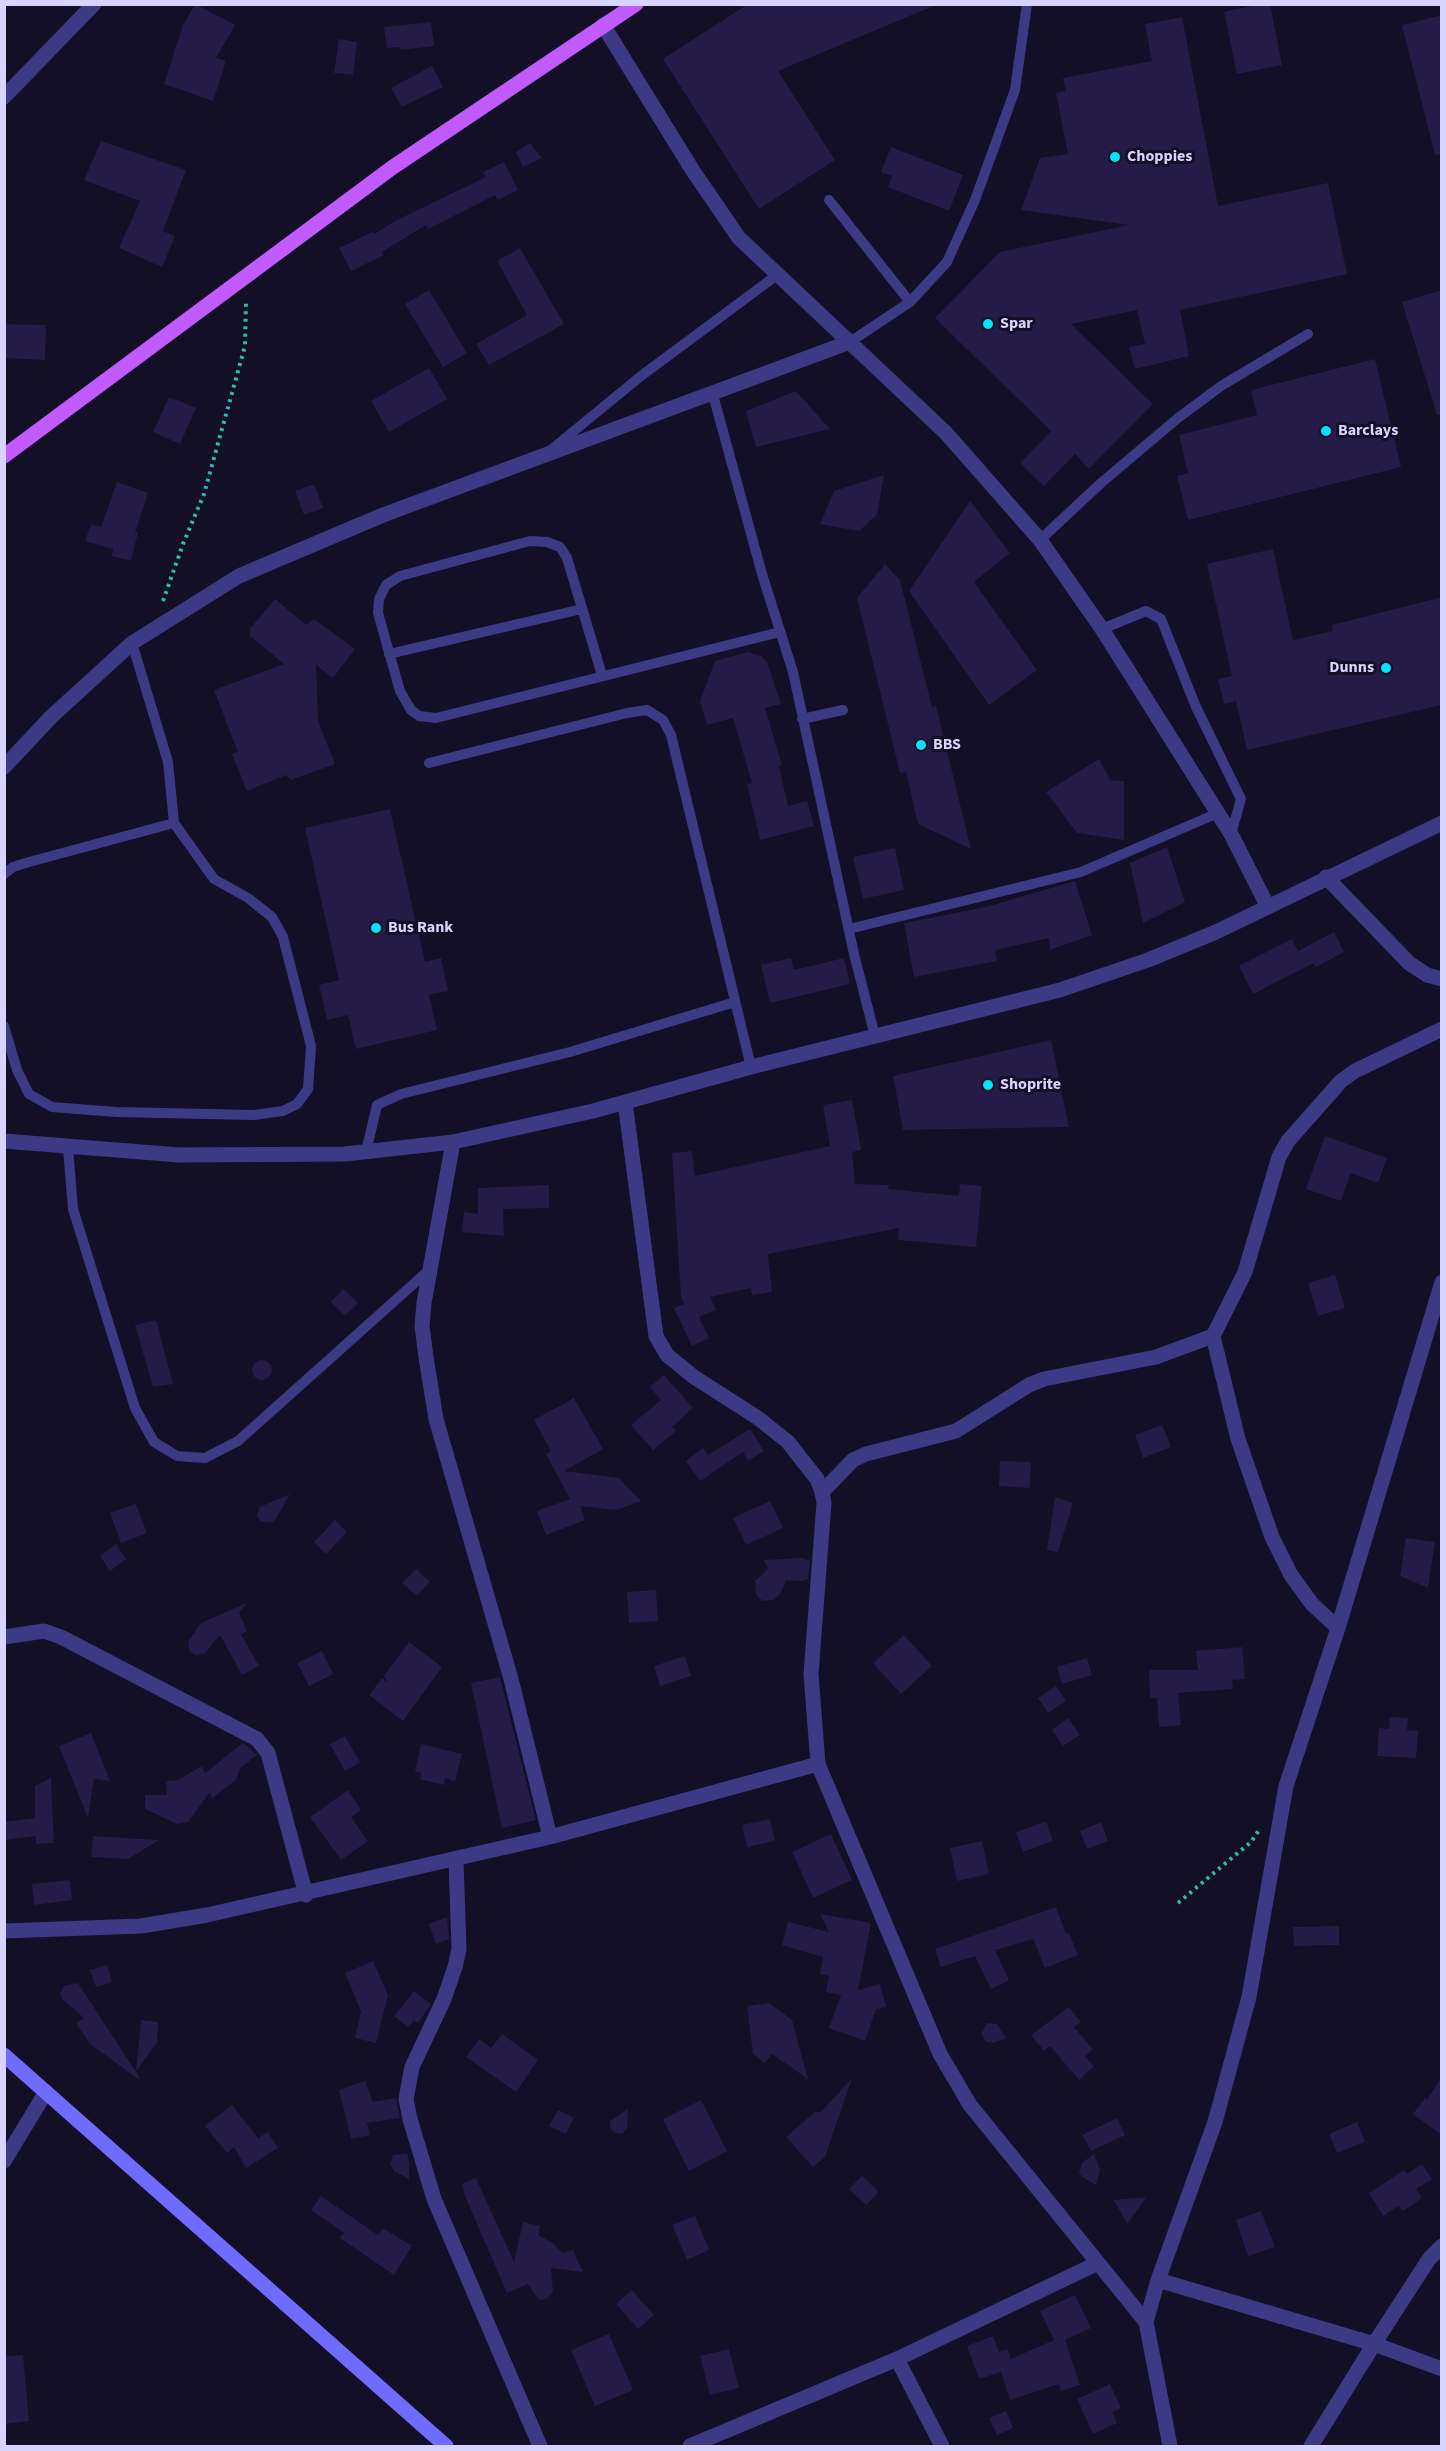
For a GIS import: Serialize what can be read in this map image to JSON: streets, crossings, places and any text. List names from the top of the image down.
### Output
{
  "places": [
    "Choppies",
    "Spar",
    "Barclays",
    "Dunns",
    "BBS",
    "Bus Rank",
    "Shoprite"
  ]
}
